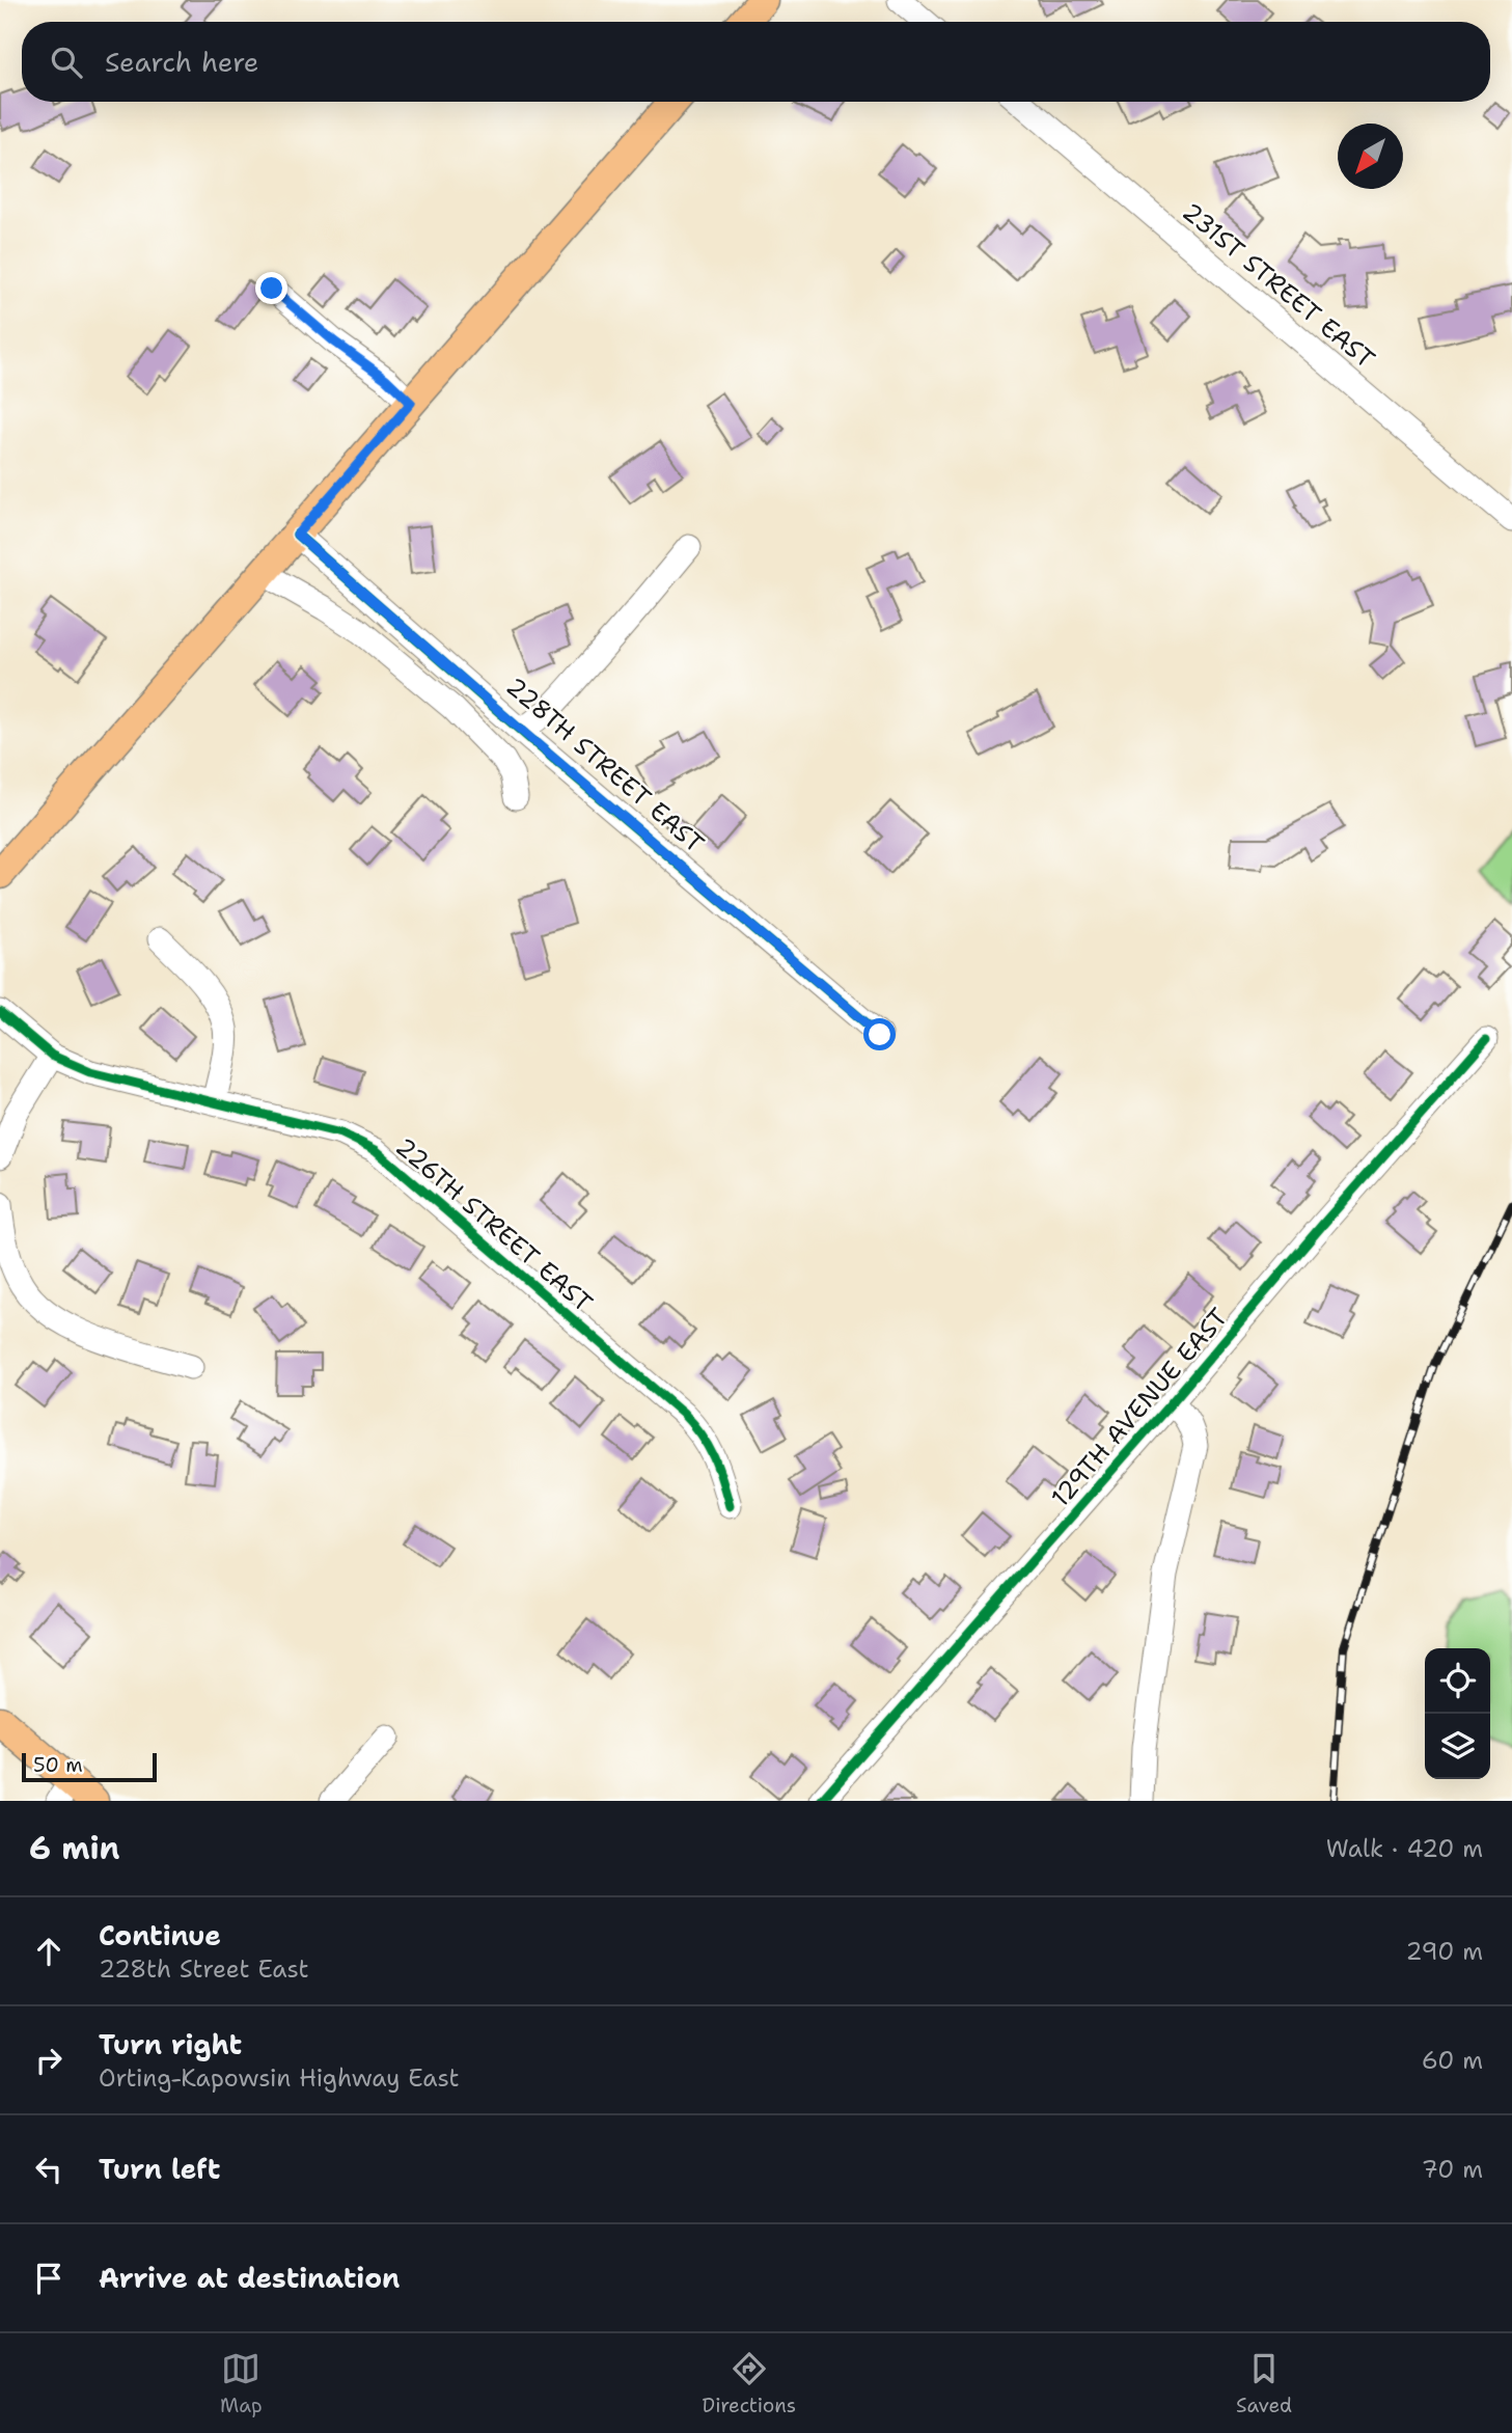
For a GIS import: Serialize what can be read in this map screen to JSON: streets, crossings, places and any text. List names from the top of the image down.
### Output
{
  "streets": {
    "street": [
      "231ST STREET EAST",
      "228TH STREET EAST",
      "226TH STREET EAST",
      "129TH AVENUE EAST"
    ]
  },
  "scale_bar": "50 m",
  "north": "bottom left",
  "page": {
    "search": "Search here",
    "scale": "50 m",
    "heading": ["6 min", "Walk · 420 m"],
    "list": [
      ["Continue", "228th Street East", "290 m"],
      ["Turn right", "Orting-Kapowsin Highway East", "60 m"],
      ["Turn left", "70 m"],
      "Arrive at destination"
    ],
    "nav": ["Map", "Directions", "Saved"]
  }
}
